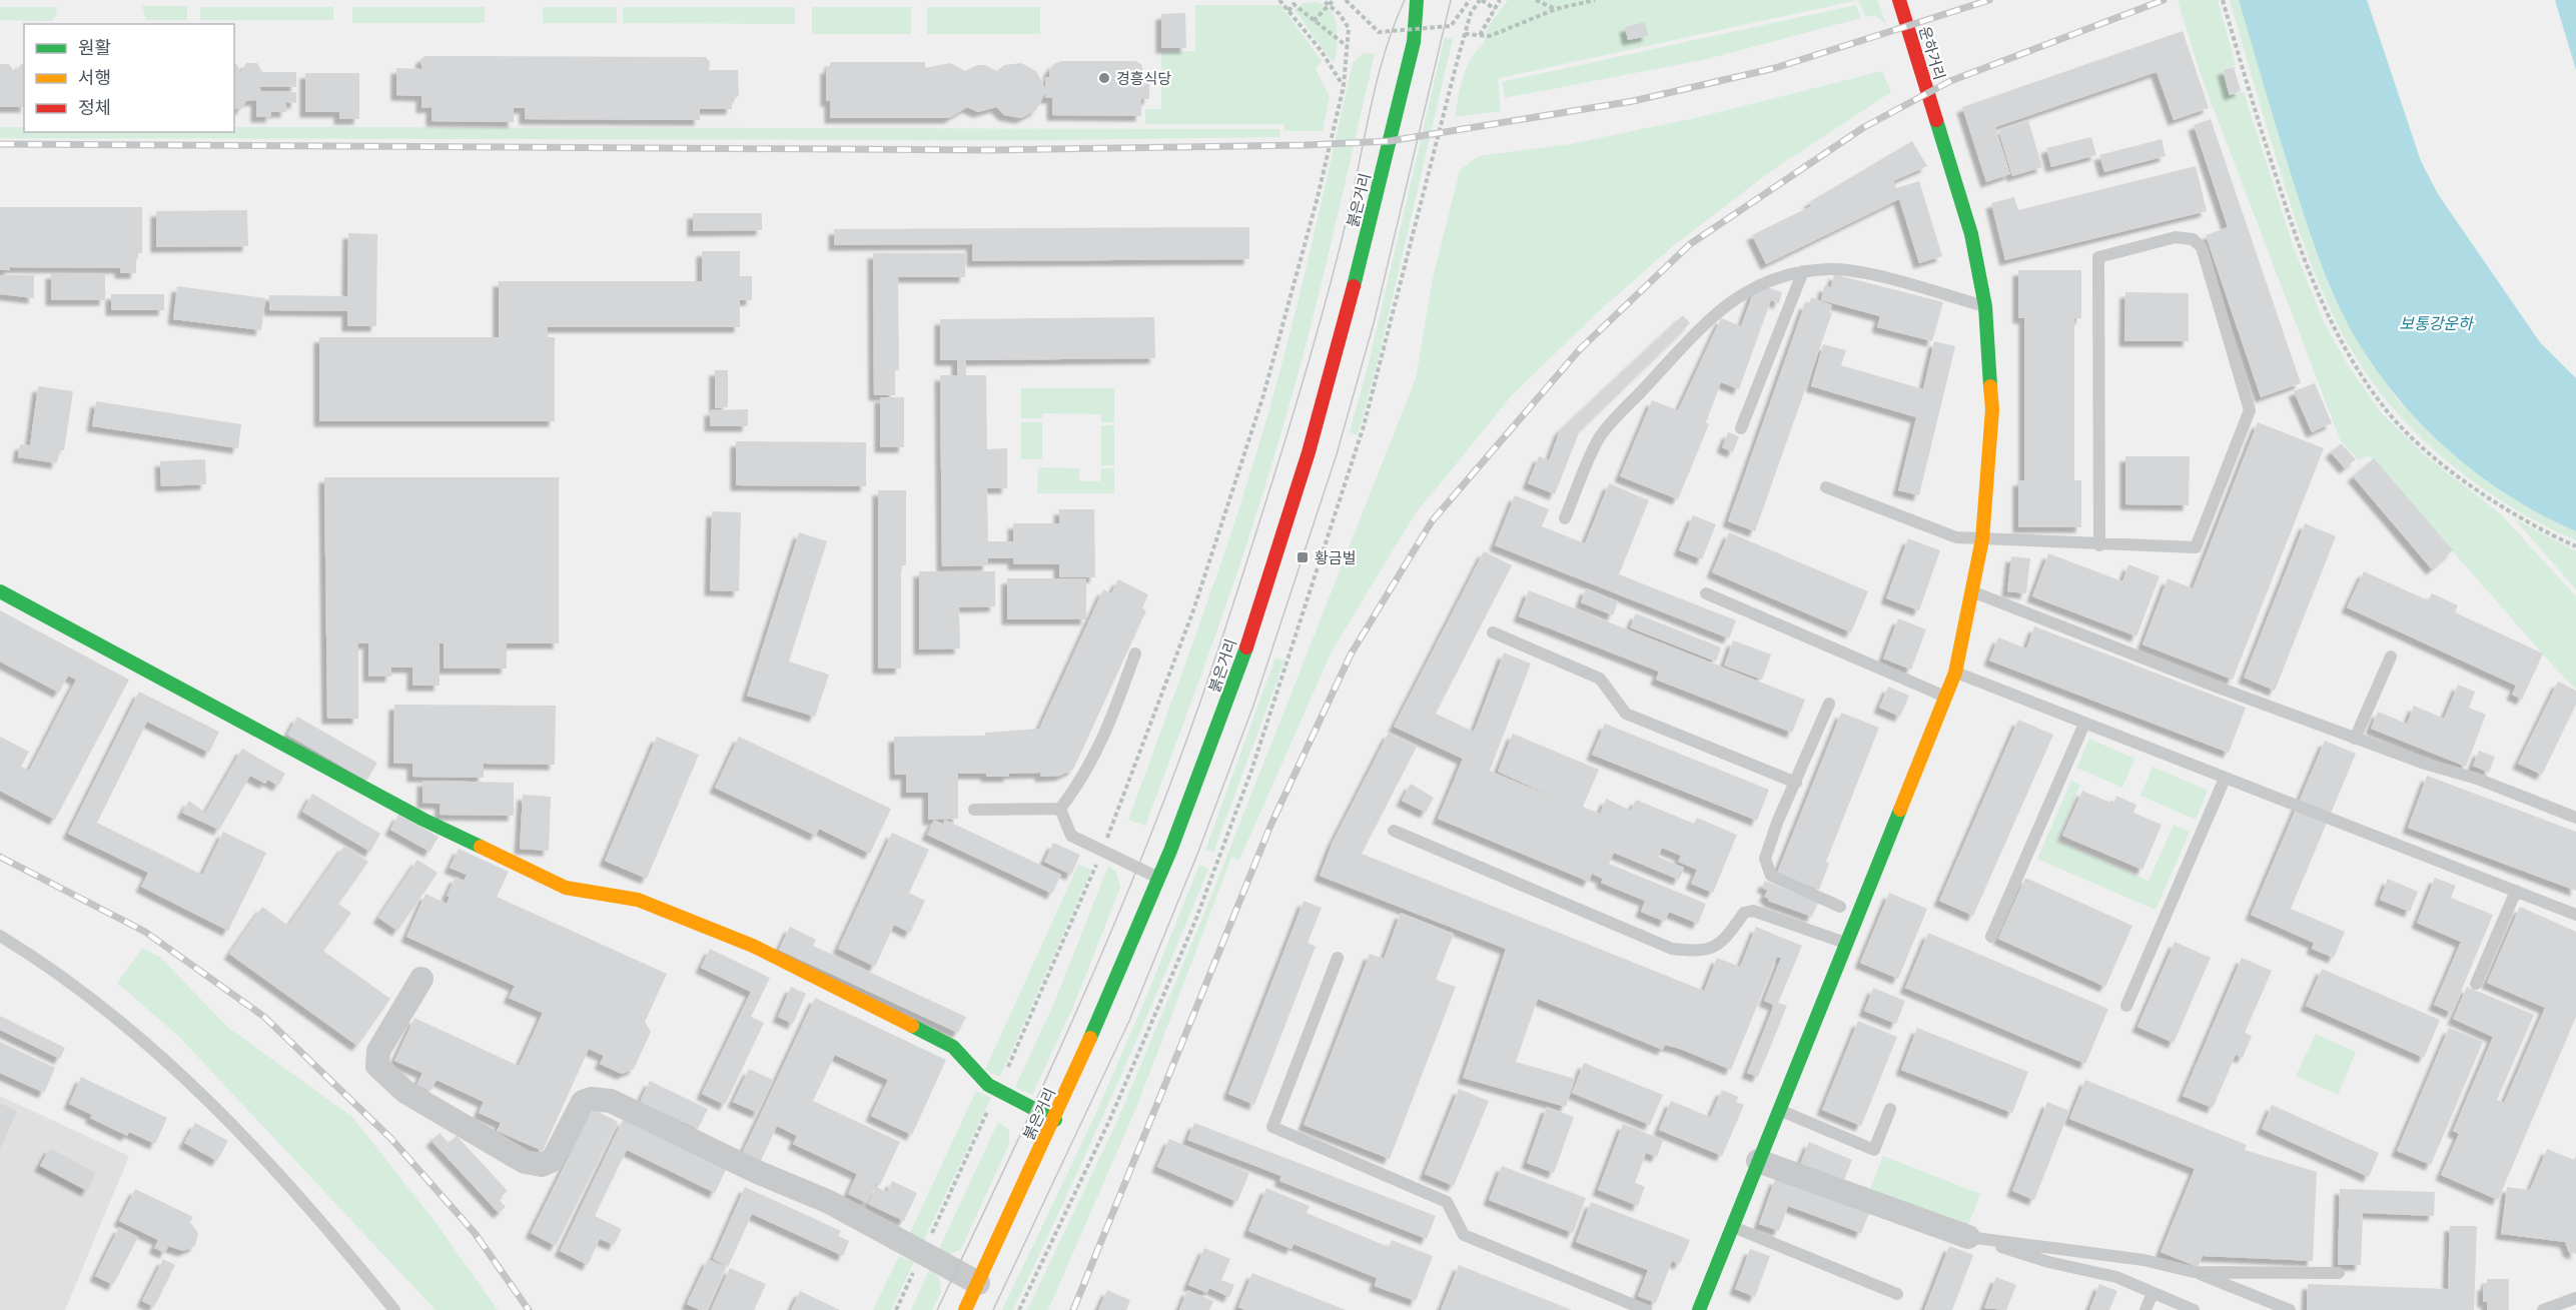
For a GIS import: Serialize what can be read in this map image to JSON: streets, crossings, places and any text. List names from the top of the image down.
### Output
{
  "streets": {
    "street": ["운하거리", "붉은거리"]
  },
  "water": ["보통강운하"],
  "places": {
    "other": ["경흥식당"],
    "transit": ["황금벌"]
  },
  "legend": ["원활", "서행", "정체"]
}
